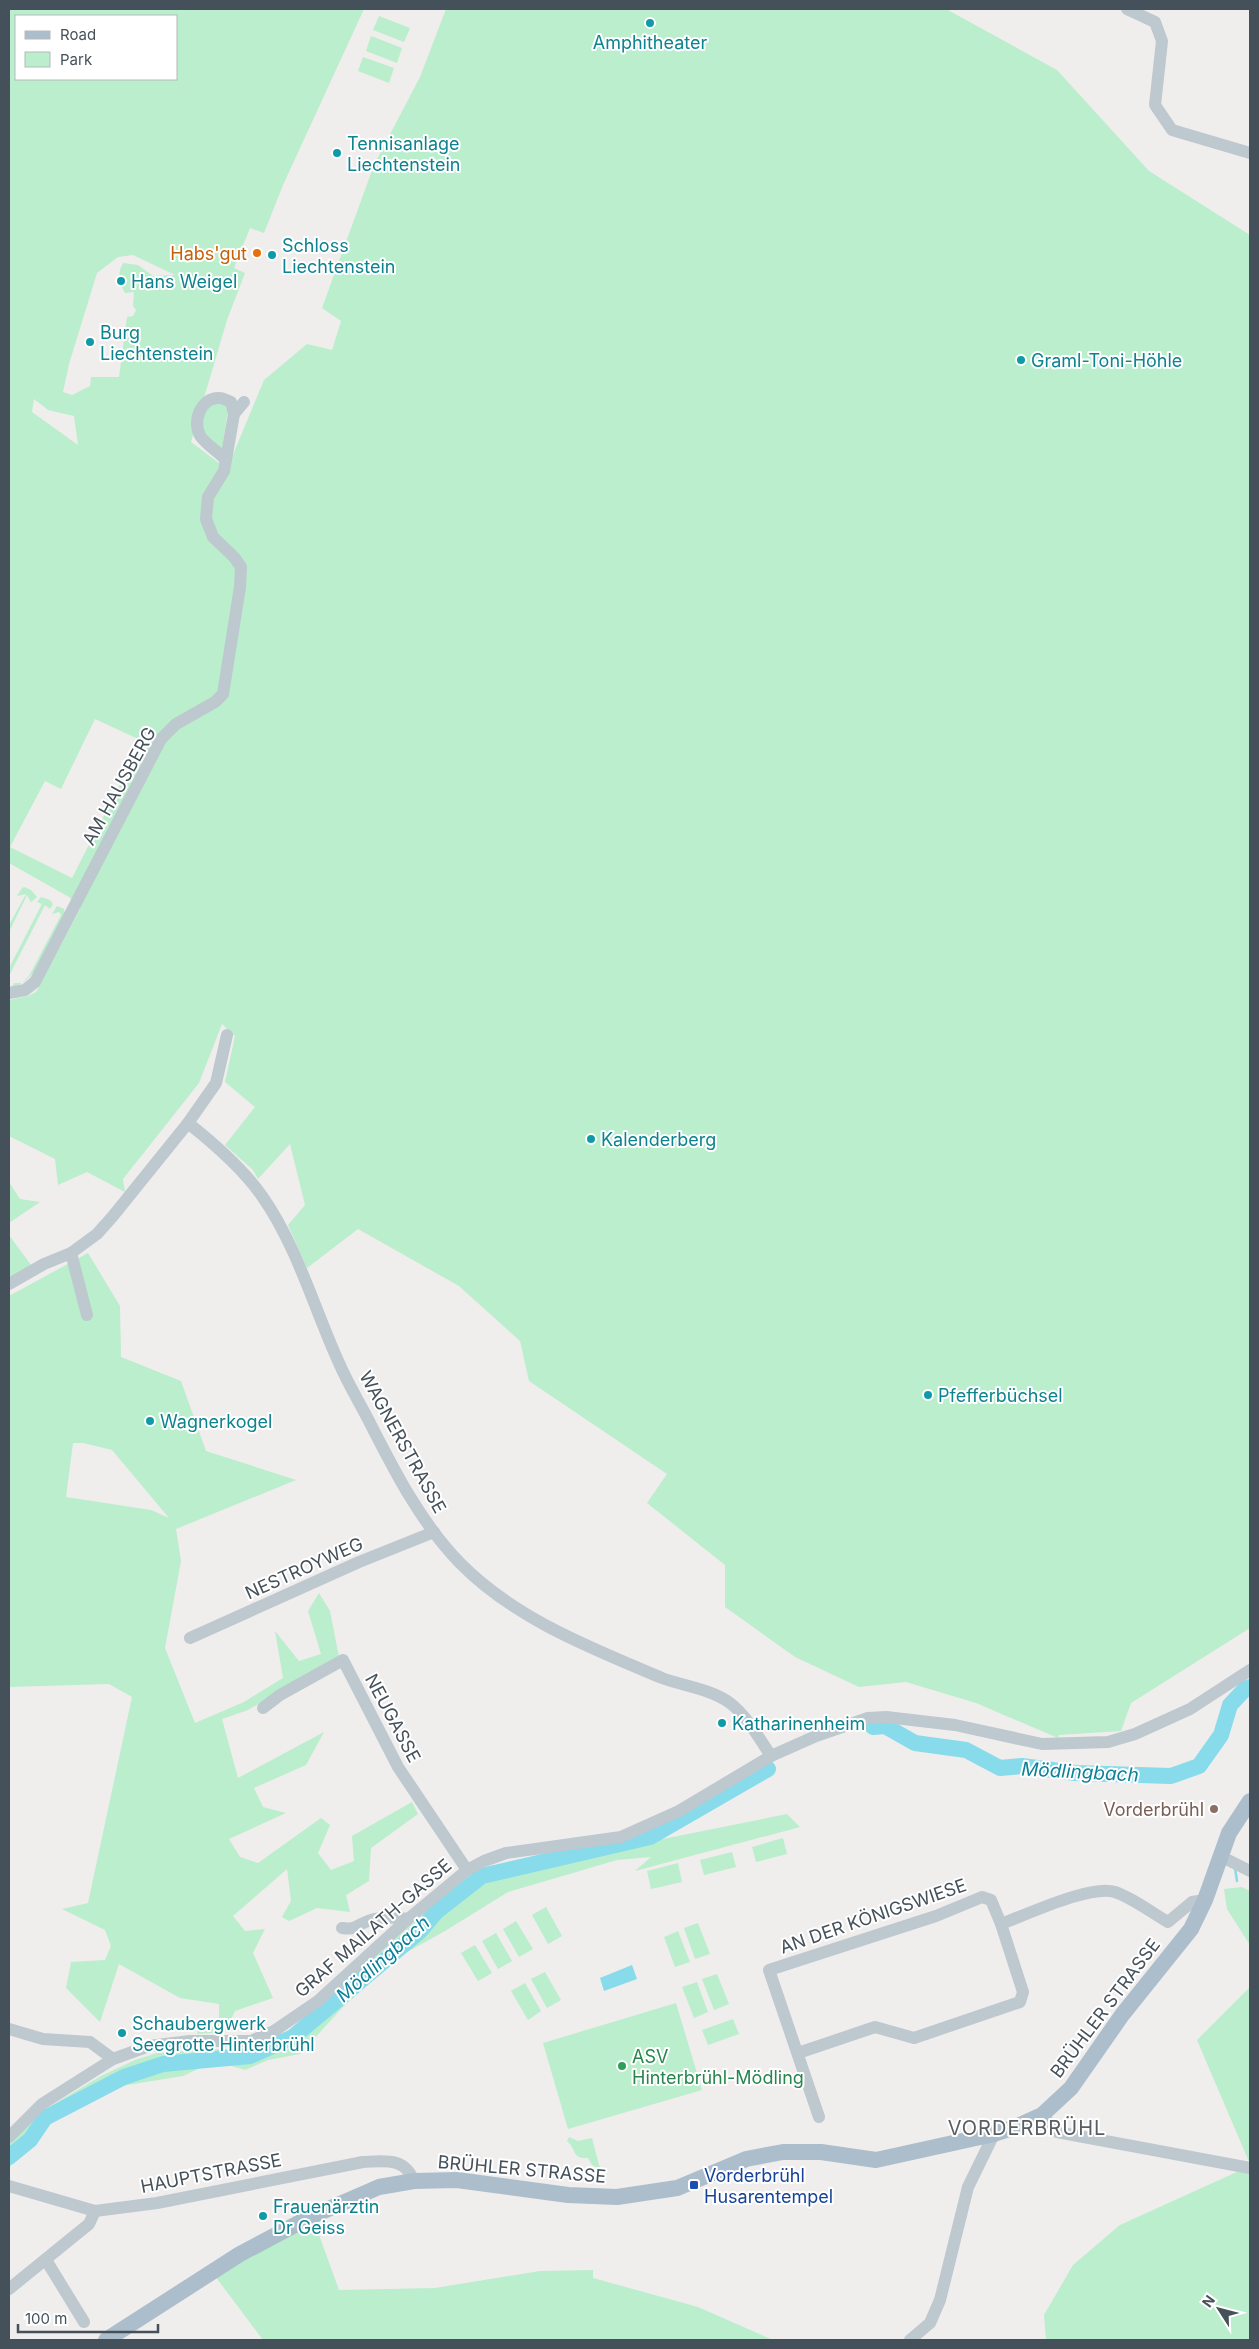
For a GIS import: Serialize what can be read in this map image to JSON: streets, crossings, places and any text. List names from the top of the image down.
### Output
{
  "streets": {
    "main road": ["BRÜHLER STRASSE"],
    "street": [
      "AM HAUSBERG",
      "WAGNERSTRASSE",
      "NESTROYWEG",
      "NEUGASSE",
      "AN DER KÖNIGSWIESE",
      "GRAF MAILATH-GASSE",
      "HAUPTSTRASSE"
    ]
  },
  "crossings": [
    ["WAGNERSTRASSE", "NESTROYWEG"],
    ["WAGNERSTRASSE", "GRAF MAILATH-GASSE"],
    ["NEUGASSE", "GRAF MAILATH-GASSE"],
    ["BRÜHLER STRASSE", "HAUPTSTRASSE"]
  ],
  "districts": ["VORDERBRÜHL"],
  "water": ["Mödlingbach"],
  "places": {
    "other": [
      "Amphitheater",
      "Tennisanlage Liechtenstein",
      "Habs'gut",
      "Schloss Liechtenstein",
      "Hans Weigel",
      "Burg Liechtenstein",
      "Graml-Toni-Höhle",
      "Kalenderberg",
      "Pfefferbüchsel",
      "Wagnerkogel",
      "Katharinenheim",
      "Vorderbrühl",
      "Schaubergwerk Seegrotte Hinterbrühl",
      "ASV Hinterbrühl-Mödling",
      "Frauenärztin Dr Geiss"
    ],
    "transit": ["Vorderbrühl Husarentempel"]
  },
  "legend": ["Road", "Park"],
  "scale_bar": "100 m",
  "north": "top left"
}
